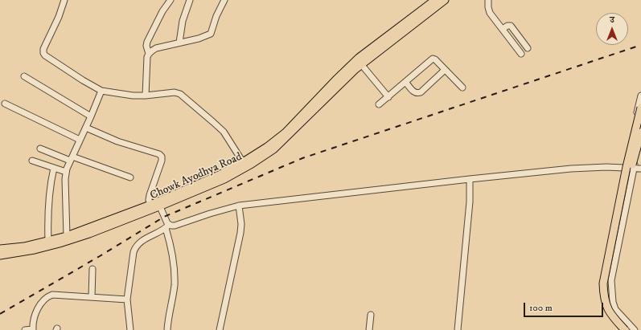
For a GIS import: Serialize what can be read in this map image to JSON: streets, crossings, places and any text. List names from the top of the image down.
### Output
{
  "streets": {
    "main road": ["Chowk Ayodhya Road"]
  },
  "scale_bar": "100 m",
  "north": "top"
}
